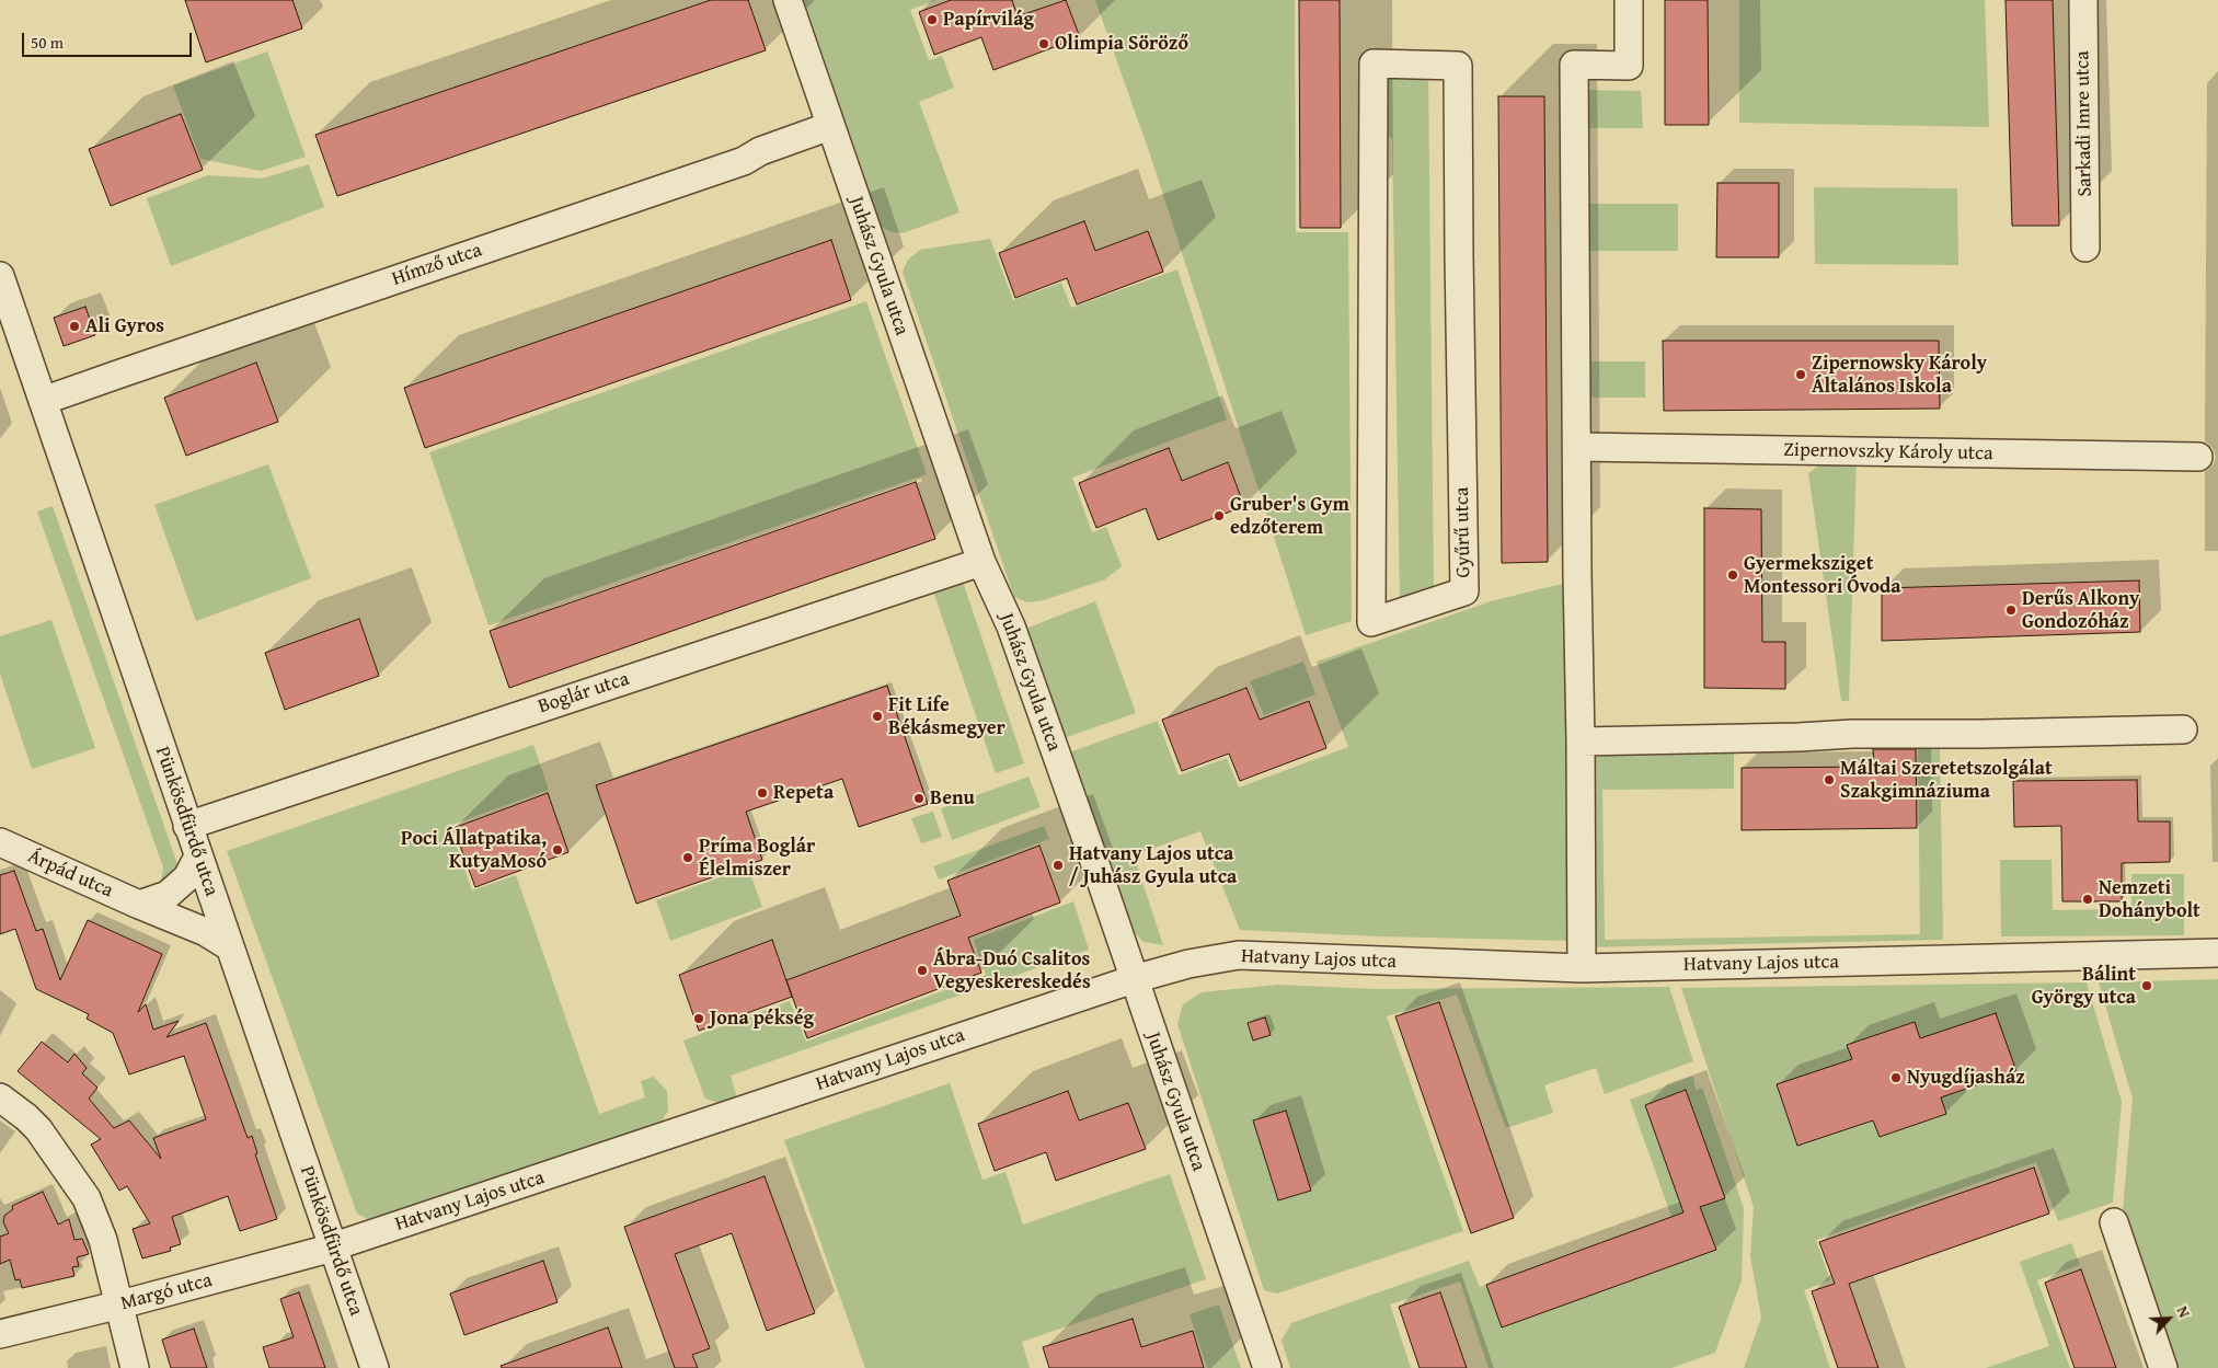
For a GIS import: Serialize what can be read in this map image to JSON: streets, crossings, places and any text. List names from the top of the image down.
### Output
{
  "streets": {
    "street": [
      "Sarkadi Imre utca",
      "Hímző utca",
      "Juhász Gyula utca",
      "Zipernovszky Károly utca",
      "Gyűrű utca",
      "Boglár utca",
      "Pünkösdfürdő utca",
      "Árpád utca",
      "Hatvany Lajos utca",
      "Margó utca"
    ]
  },
  "crossings": [
    ["Hímző utca", "Juhász Gyula utca"],
    ["Hímző utca", "Pünkösdfürdő utca"],
    ["Juhász Gyula utca", "Boglár utca"],
    ["Juhász Gyula utca", "Hatvany Lajos utca"],
    ["Boglár utca", "Pünkösdfürdő utca"],
    ["Pünkösdfürdő utca", "Árpád utca"],
    ["Pünkösdfürdő utca", "Hatvany Lajos utca"],
    ["Pünkösdfürdő utca", "Margó utca"],
    ["Hatvany Lajos utca", "Margó utca"]
  ],
  "places": [
    "Papírvilág",
    "Olimpia Söröző",
    "Ali Gyros",
    "Zipernowsky Károly Általános Iskola",
    "Gruber's Gym edzőterem",
    "Gyermeksziget Montessori Óvoda",
    "Derűs Alkony Gondozóház",
    "Fit Life Békásmegyer",
    "Máltai Szeretetszolgálat Szakgimnáziuma",
    "Repeta",
    "Benu",
    "Poci Állatpatika, KutyaMosó",
    "Príma Boglár Élelmiszer",
    "Hatvany Lajos utca / Juhász Gyula utca",
    "Nemzeti Dohánybolt",
    "Ábra-Duó Csalitos Vegyeskereskedés",
    "Bálint György utca",
    "Jona pékség",
    "Nyugdíjasház"
  ],
  "scale_bar": "50 m",
  "north": "top right"
}
